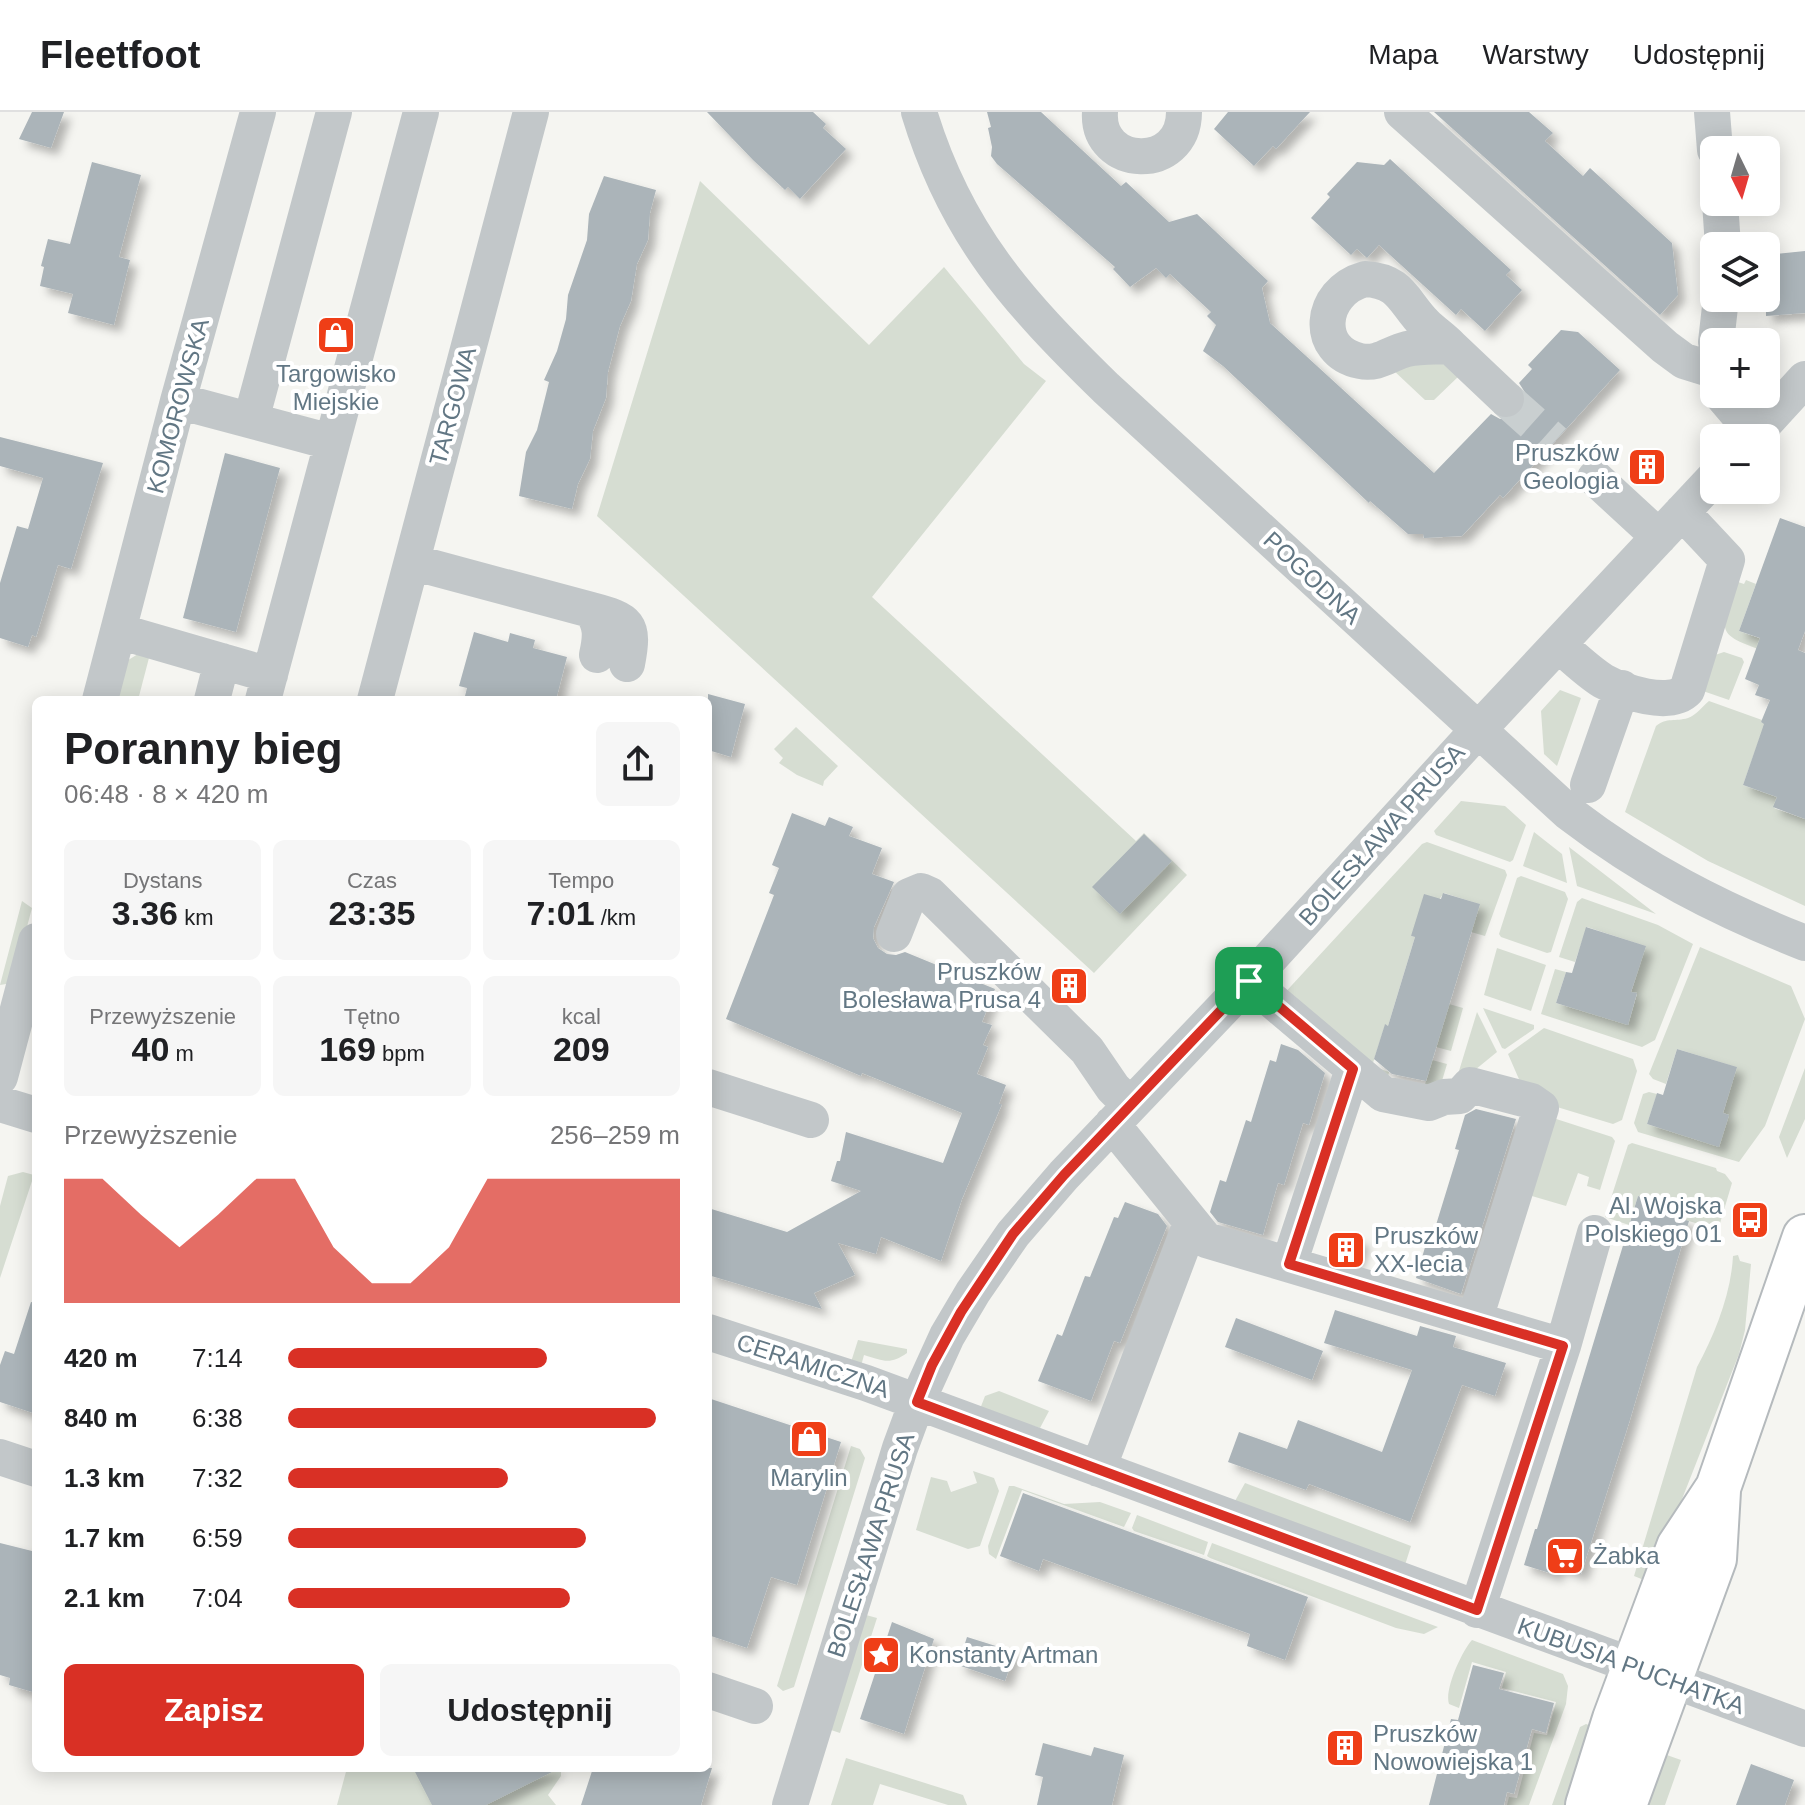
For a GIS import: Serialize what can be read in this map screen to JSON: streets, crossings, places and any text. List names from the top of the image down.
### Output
{
  "streets": {
    "street": [
      "KOMOROWSKA",
      "TARGOWA",
      "POGODNA",
      "BOLESŁAWA PRUSA",
      "CERAMICZNA",
      "KUBUSIA PUCHATKA"
    ]
  },
  "crossings": [
    ["POGODNA", "BOLESŁAWA PRUSA"],
    ["BOLESŁAWA PRUSA", "CERAMICZNA"],
    ["BOLESŁAWA PRUSA", "KUBUSIA PUCHATKA"],
    ["CERAMICZNA", "KUBUSIA PUCHATKA"]
  ],
  "places": {
    "shop": ["Targowisko Miejskie", "Marylin"],
    "building": [
      "Pruszków Geologia",
      "Pruszków Bolesława Prusa 4",
      "Pruszków XX-lecia",
      "Pruszków Nowowiejska 1"
    ],
    "bus stop": ["Al. Wojska Polskiego 01"],
    "supermarket": ["Żabka"],
    "place": ["Konstanty Artman"]
  },
  "north": "bottom",
  "page": {
    "header": "Fleetfoot",
    "nav": ["Mapa", "Warstwy", "Udostępnij"],
    "map_buttons": ["+", "−"],
    "heading": ["Poranny bieg", "06:48 · 8 × 420 m"],
    "stats": [
      ["Dystans", "3.36 km"],
      ["Czas", "23:35"],
      ["Tempo", "7:01 /km"],
      ["Przewyższenie", "40 m"],
      ["Tętno", "169 bpm"],
      ["kcal", "209"]
    ],
    "chart": ["Przewyższenie", "256–259 m"],
    "list": [
      {
        "name": "420 m",
        "note": "7:14"
      },
      {
        "name": "840 m",
        "note": "6:38"
      },
      {
        "name": "1.3 km",
        "note": "7:32"
      },
      {
        "name": "1.7 km",
        "note": "6:59"
      },
      {
        "name": "2.1 km",
        "note": "7:04"
      }
    ],
    "buttons": ["Zapisz", "Udostępnij"]
  }
}
